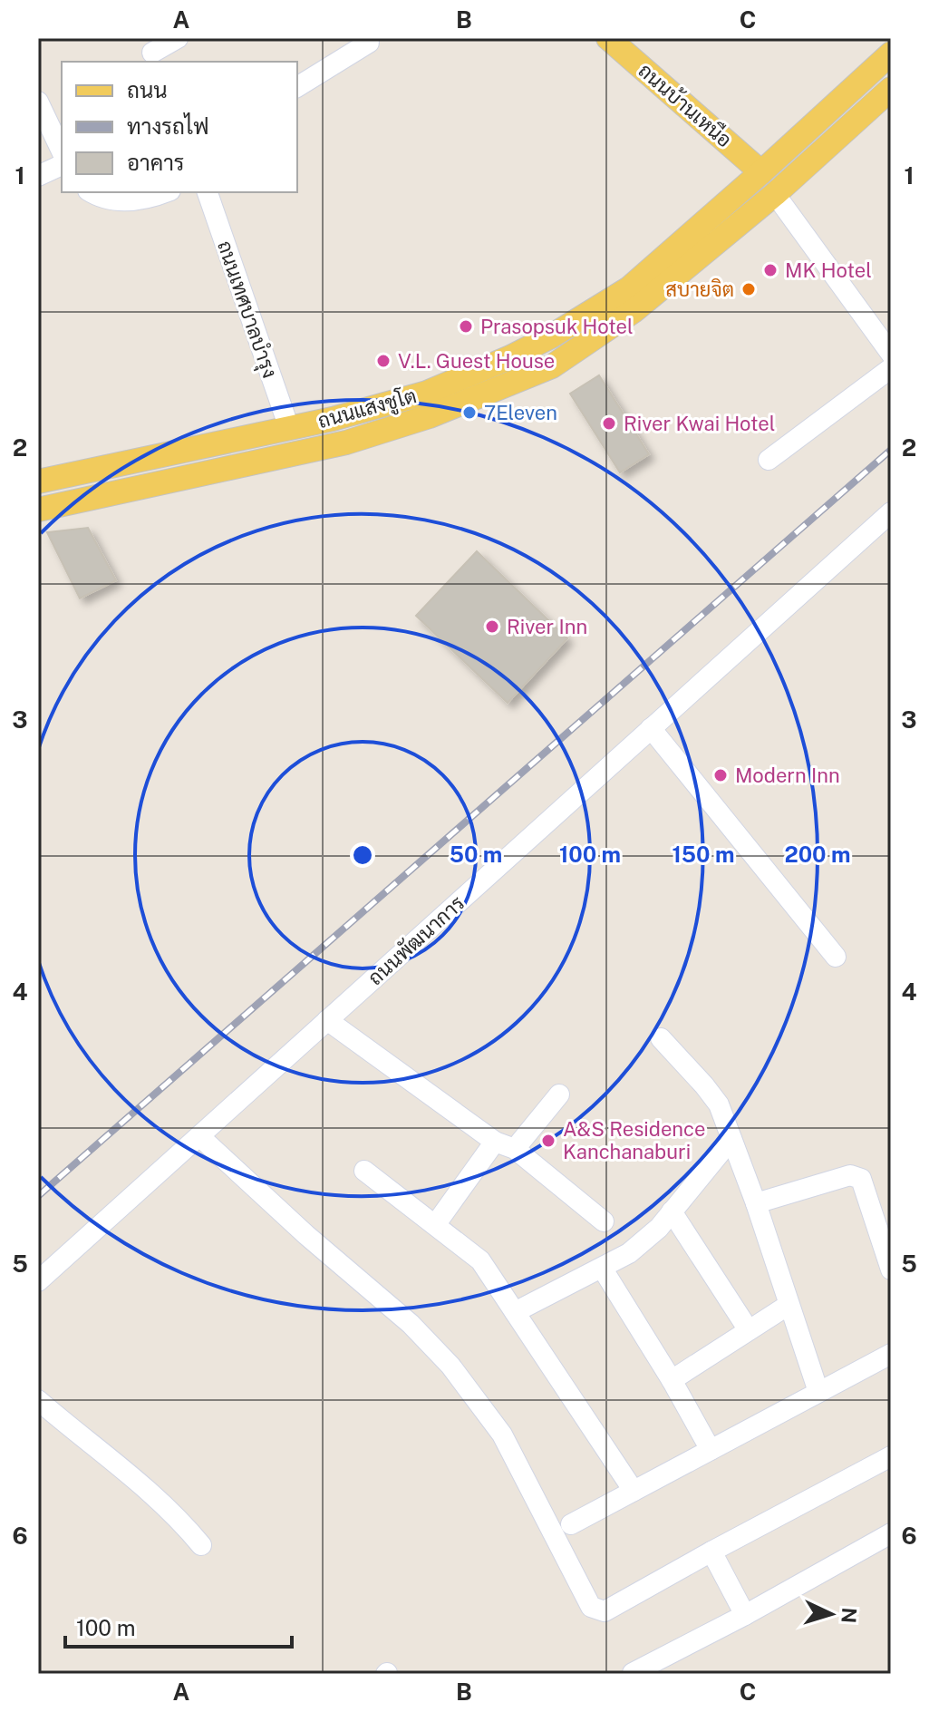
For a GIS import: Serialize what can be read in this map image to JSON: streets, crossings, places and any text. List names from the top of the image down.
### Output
{
  "streets": {
    "main road": ["ถนนบ้านเหนือ", "ถนนแสงชูโต"],
    "street": ["ถนนเทศบาลบำรุง", "ถนนพัฒนาการ"]
  },
  "crossings": [
    ["ถนนบ้านเหนือ", "ถนนแสงชูโต"],
    ["ถนนเทศบาลบำรุง", "ถนนแสงชูโต"]
  ],
  "places": [
    "MK Hotel",
    "สบายจิต",
    "Prasopsuk Hotel",
    "V.L. Guest House",
    "7Eleven",
    "River Kwai Hotel",
    "River Inn",
    "Modern Inn",
    "A&S Residence Kanchanaburi"
  ],
  "legend": ["ถนน", "ทางรถไฟ", "อาคาร"],
  "scale_bar": "100 m",
  "north": "right",
  "grid": {
    "columns": ["A", "B", "C"],
    "rows": [
      "1",
      "2",
      "3",
      "4",
      "5",
      "6"
    ]
  },
  "rings": [
    "50 m",
    "100 m",
    "150 m",
    "200 m"
  ]
}
